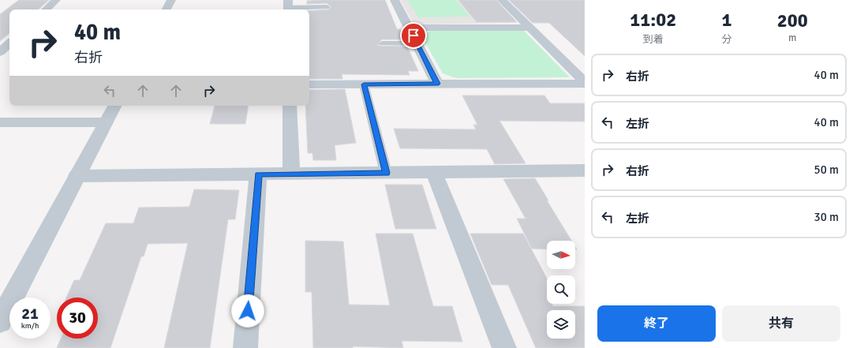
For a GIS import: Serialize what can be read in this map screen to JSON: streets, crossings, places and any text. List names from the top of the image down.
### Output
{
  "north": "right",
  "page": {
    "eta": [
      "11:02",
      "到着",
      "1",
      "分",
      "200",
      "m"
    ],
    "turn": ["40 m", "右折"],
    "list": [
      {
        "name": "右折",
        "value": "40 m"
      },
      {
        "name": "左折",
        "value": "40 m"
      },
      {
        "name": "右折",
        "value": "50 m"
      },
      {
        "name": "左折",
        "value": "30 m"
      }
    ],
    "speed": "21 km/h",
    "limit": "30",
    "buttons": ["終了", "共有"]
  }
}
